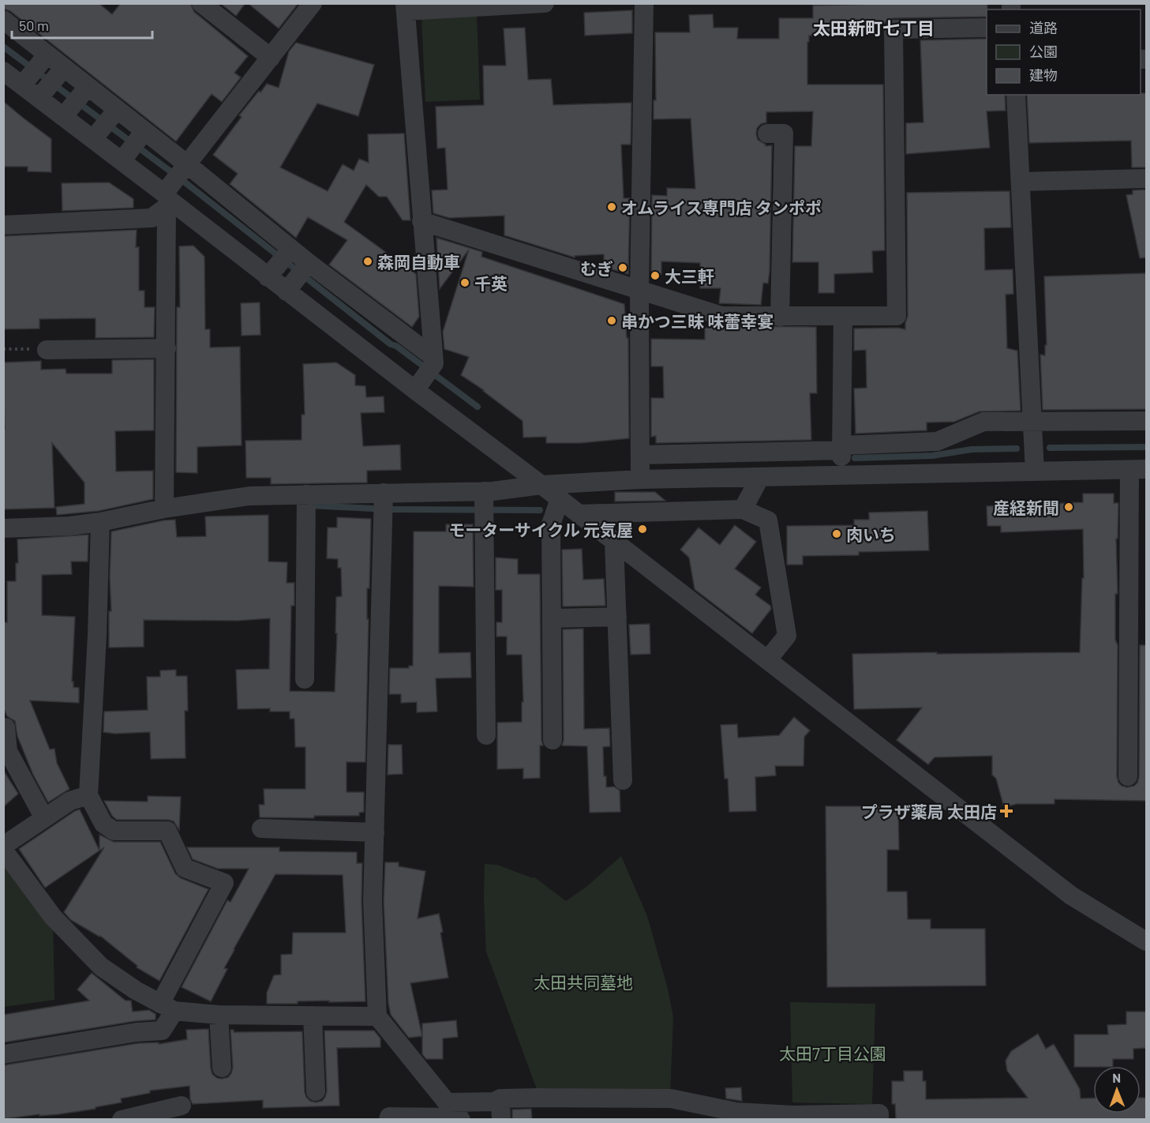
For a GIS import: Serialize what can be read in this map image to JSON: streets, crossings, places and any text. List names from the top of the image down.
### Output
{
  "districts": ["太田新町七丁目"],
  "parks": ["太田共同墓地", "太田7丁目公園"],
  "places": {
    "other": [
      "オムライス専門店 タンポポ",
      "森岡自動車",
      "むぎ",
      "大三軒",
      "千英",
      "串かつ三昧 味蕾幸宴",
      "産経新聞",
      "モーターサイクル 元気屋",
      "肉いち"
    ],
    "health": ["プラザ薬局 太田店"]
  },
  "legend": ["道路", "公園", "建物"],
  "scale_bar": "50 m",
  "north": "top"
}
